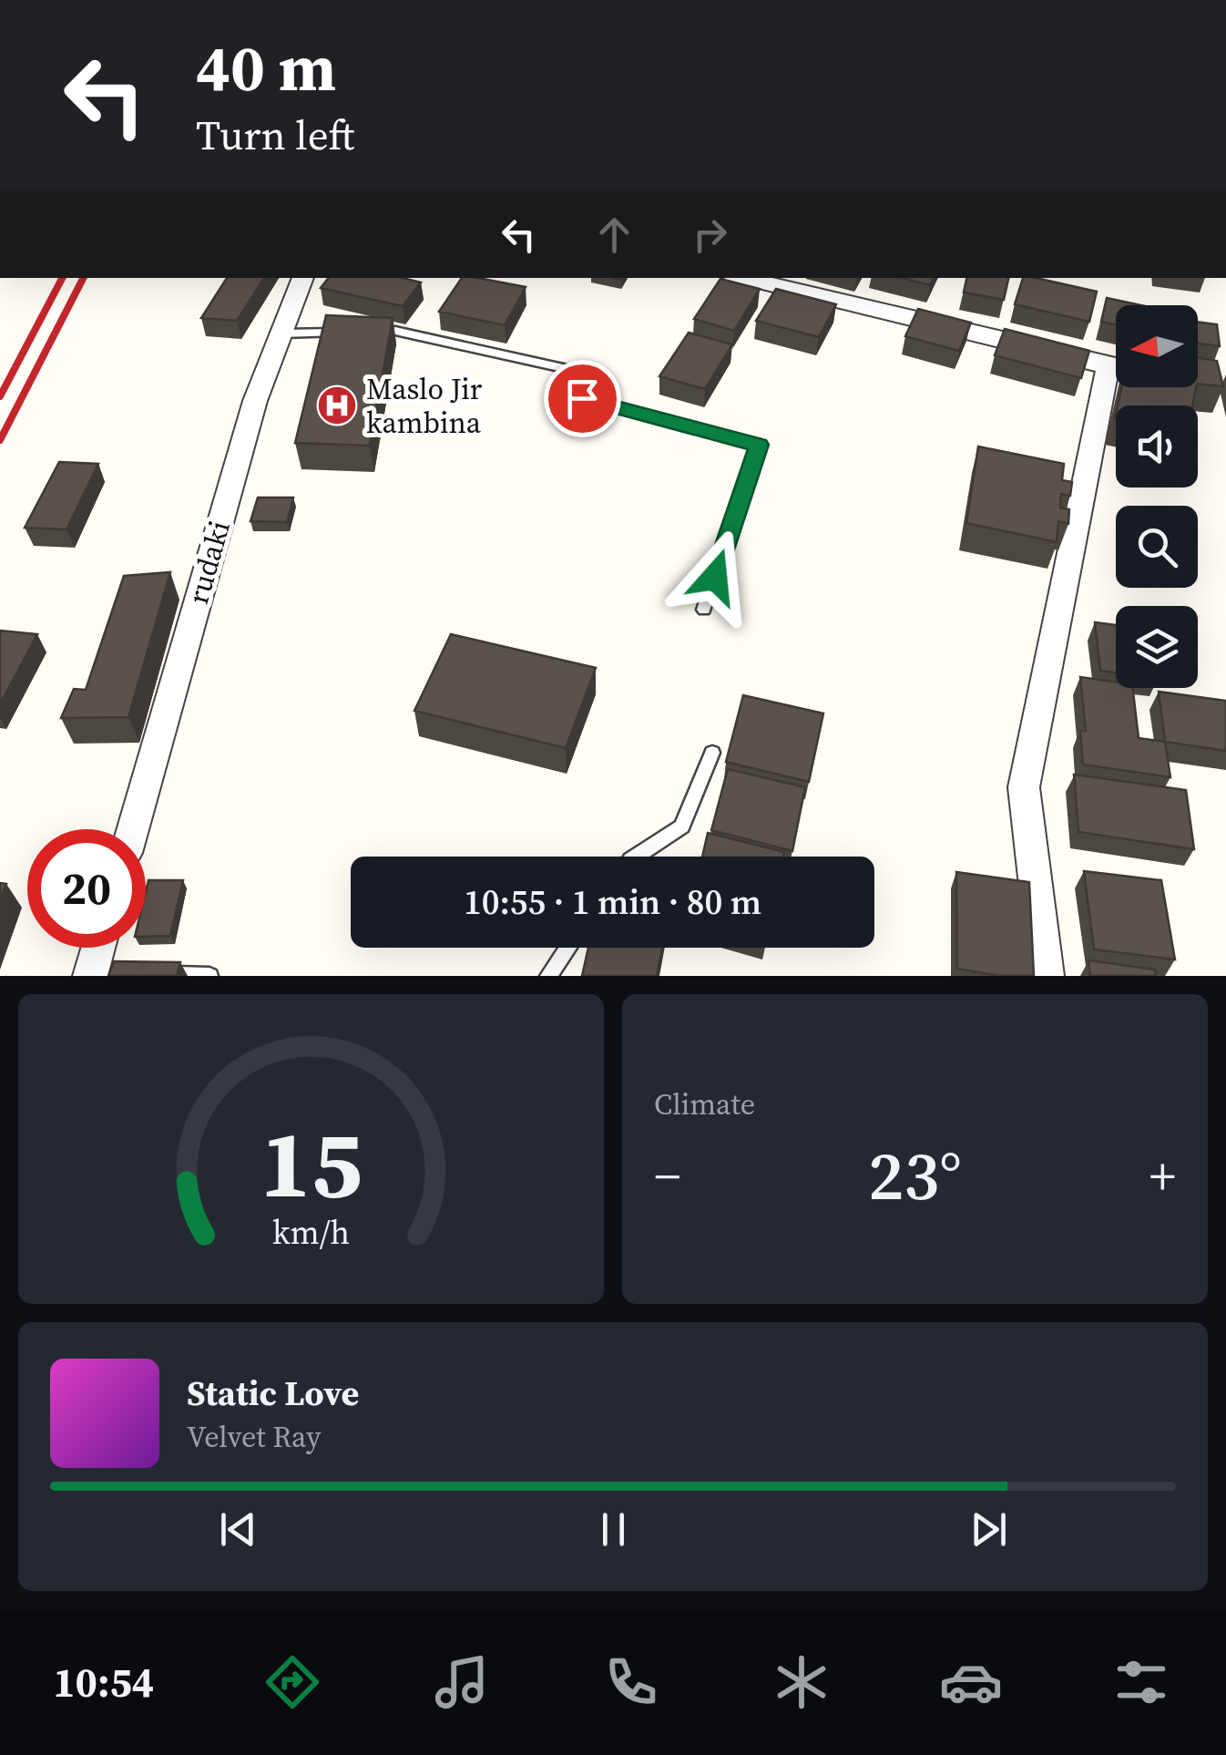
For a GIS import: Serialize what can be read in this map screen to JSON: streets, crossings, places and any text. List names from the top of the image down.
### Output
{
  "streets": {
    "street": ["rudaki"]
  },
  "places": {
    "hospital": ["Maslo Jir kambina"]
  },
  "north": "left",
  "page": {
    "turn": ["40 m", "Turn left"],
    "limit": "20",
    "trip": "10:55 · 1 min · 80 m",
    "tile": "Climate",
    "heat": ["−", "23°", "+"],
    "song": ["Static Love", "Velvet Ray"],
    "tabs": "10:54",
    "gauge": ["15", "km/h"]
  }
}
